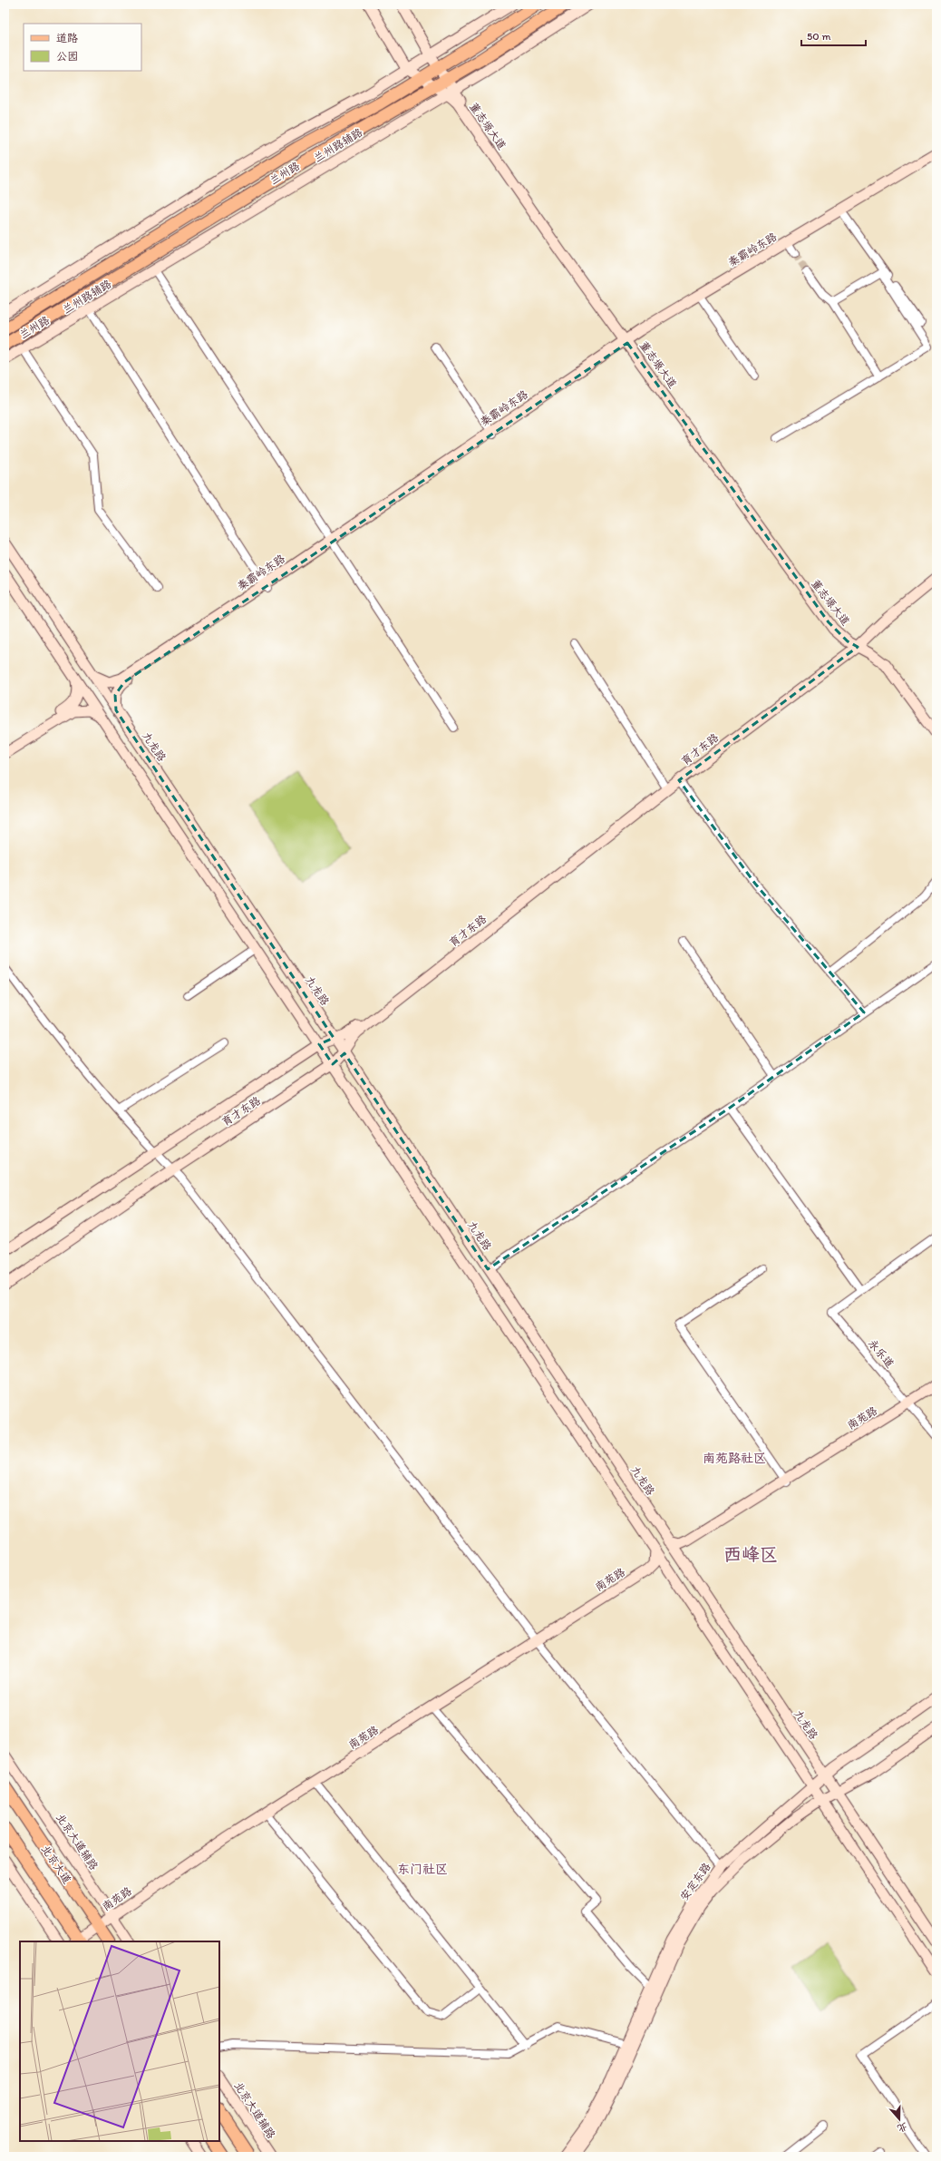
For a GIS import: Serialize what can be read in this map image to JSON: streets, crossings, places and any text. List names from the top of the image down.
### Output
{
  "streets": {
    "main road": ["兰州路", "北京大道"],
    "street": [
      "董志塬大道",
      "兰州路辅路",
      "秦霸岭东路",
      "九龙路",
      "育才东路",
      "永乐道",
      "南苑路",
      "北京大道辅路",
      "安定东路"
    ]
  },
  "crossings": [
    ["董志塬大道", "兰州路辅路"],
    ["董志塬大道", "兰州路"],
    ["董志塬大道", "秦霸岭东路"],
    ["董志塬大道", "育才东路"],
    ["秦霸岭东路", "九龙路"],
    ["九龙路", "育才东路"],
    ["九龙路", "南苑路"],
    ["九龙路", "安定东路"],
    ["永乐道", "南苑路"],
    ["南苑路", "北京大道辅路"],
    ["南苑路", "北京大道"]
  ],
  "districts": ["南苑路社区", "西峰区", "东门社区"],
  "legend": ["道路", "公园"],
  "scale_bar": "50 m",
  "north": "bottom"
}
